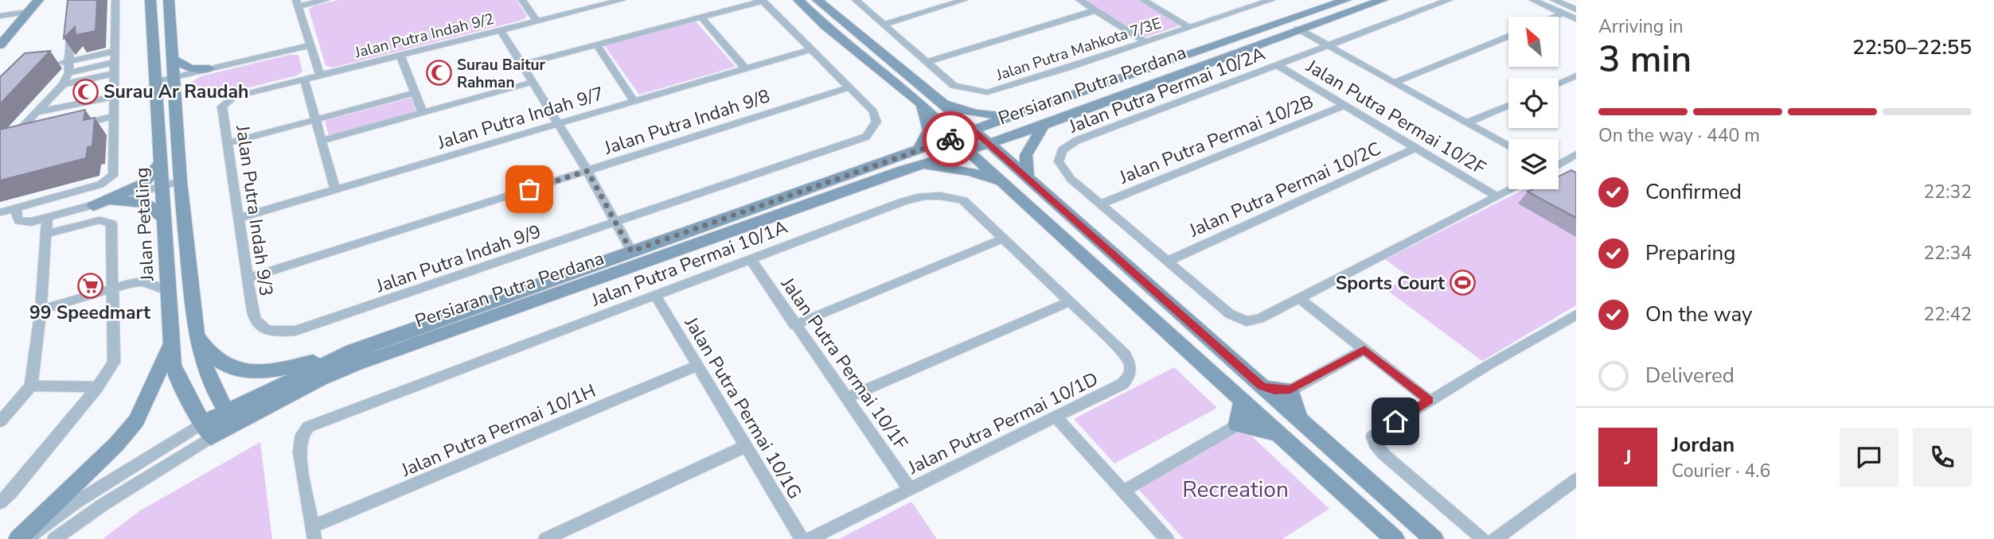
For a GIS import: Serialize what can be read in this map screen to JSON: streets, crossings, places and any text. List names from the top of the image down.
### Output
{
  "streets": {
    "main road": ["Persiaran Putra Perdana", "Jalan Petaling"],
    "street": [
      "Jalan Putra Indah 9/2",
      "Jalan Putra Mahkota 7/3E",
      "Jalan Putra Permai 10/2A",
      "Jalan Putra Permai 10/2F",
      "Jalan Putra Indah 9/7",
      "Jalan Putra Indah 9/8",
      "Jalan Putra Permai 10/2B",
      "Jalan Putra Permai 10/2C",
      "Jalan Putra Indah 9/3",
      "Jalan Putra Indah 9/9",
      "Jalan Putra Permai 10/1A",
      "Jalan Putra Permai 10/1F",
      "Jalan Putra Permai 10/1G",
      "Jalan Putra Permai 10/1D",
      "Jalan Putra Permai 10/1H"
    ]
  },
  "crossings": [
    ["Jalan Putra Indah 9/2", "Jalan Putra Indah 9/3"],
    ["Persiaran Putra Perdana", "Jalan Petaling"],
    ["Jalan Putra Permai 10/2A", "Jalan Putra Permai 10/2F"],
    ["Jalan Putra Permai 10/2A", "Jalan Putra Permai 10/2B"],
    ["Jalan Putra Permai 10/2A", "Jalan Putra Permai 10/2C"],
    ["Jalan Putra Permai 10/2F", "Jalan Putra Permai 10/2B"],
    ["Jalan Putra Permai 10/2F", "Jalan Putra Permai 10/2C"],
    ["Jalan Putra Indah 9/7", "Jalan Putra Indah 9/3"],
    ["Jalan Putra Indah 9/8", "Jalan Putra Indah 9/3"],
    ["Jalan Putra Indah 9/8", "Jalan Putra Indah 9/9"],
    ["Jalan Putra Indah 9/3", "Jalan Putra Indah 9/9"],
    ["Jalan Putra Permai 10/1A", "Jalan Putra Permai 10/1F"],
    ["Jalan Putra Permai 10/1A", "Jalan Putra Permai 10/1G"],
    ["Jalan Putra Permai 10/1A", "Jalan Putra Permai 10/1D"],
    ["Jalan Putra Permai 10/1A", "Jalan Putra Permai 10/1H"],
    ["Jalan Putra Permai 10/1F", "Jalan Putra Permai 10/1D"],
    ["Jalan Putra Permai 10/1G", "Jalan Putra Permai 10/1H"]
  ],
  "parks": ["Recreation"],
  "places": {
    "mosque": ["Surau Baitur Rahman", "Surau Ar Raudah"],
    "sports": ["Sports Court"],
    "supermarket": ["99 Speedmart"]
  },
  "north": "top left",
  "page": {
    "heading": ["3 min", "Arriving in", "22:50–22:55"],
    "panel": ["Jordan", "Courier · 4.6"],
    "bar": "On the way · 440 m",
    "list": [
      ["Confirmed", "22:32"],
      ["Preparing", "22:34"],
      ["On the way", "22:42"],
      "Delivered"
    ],
    "round": "J"
  }
}
